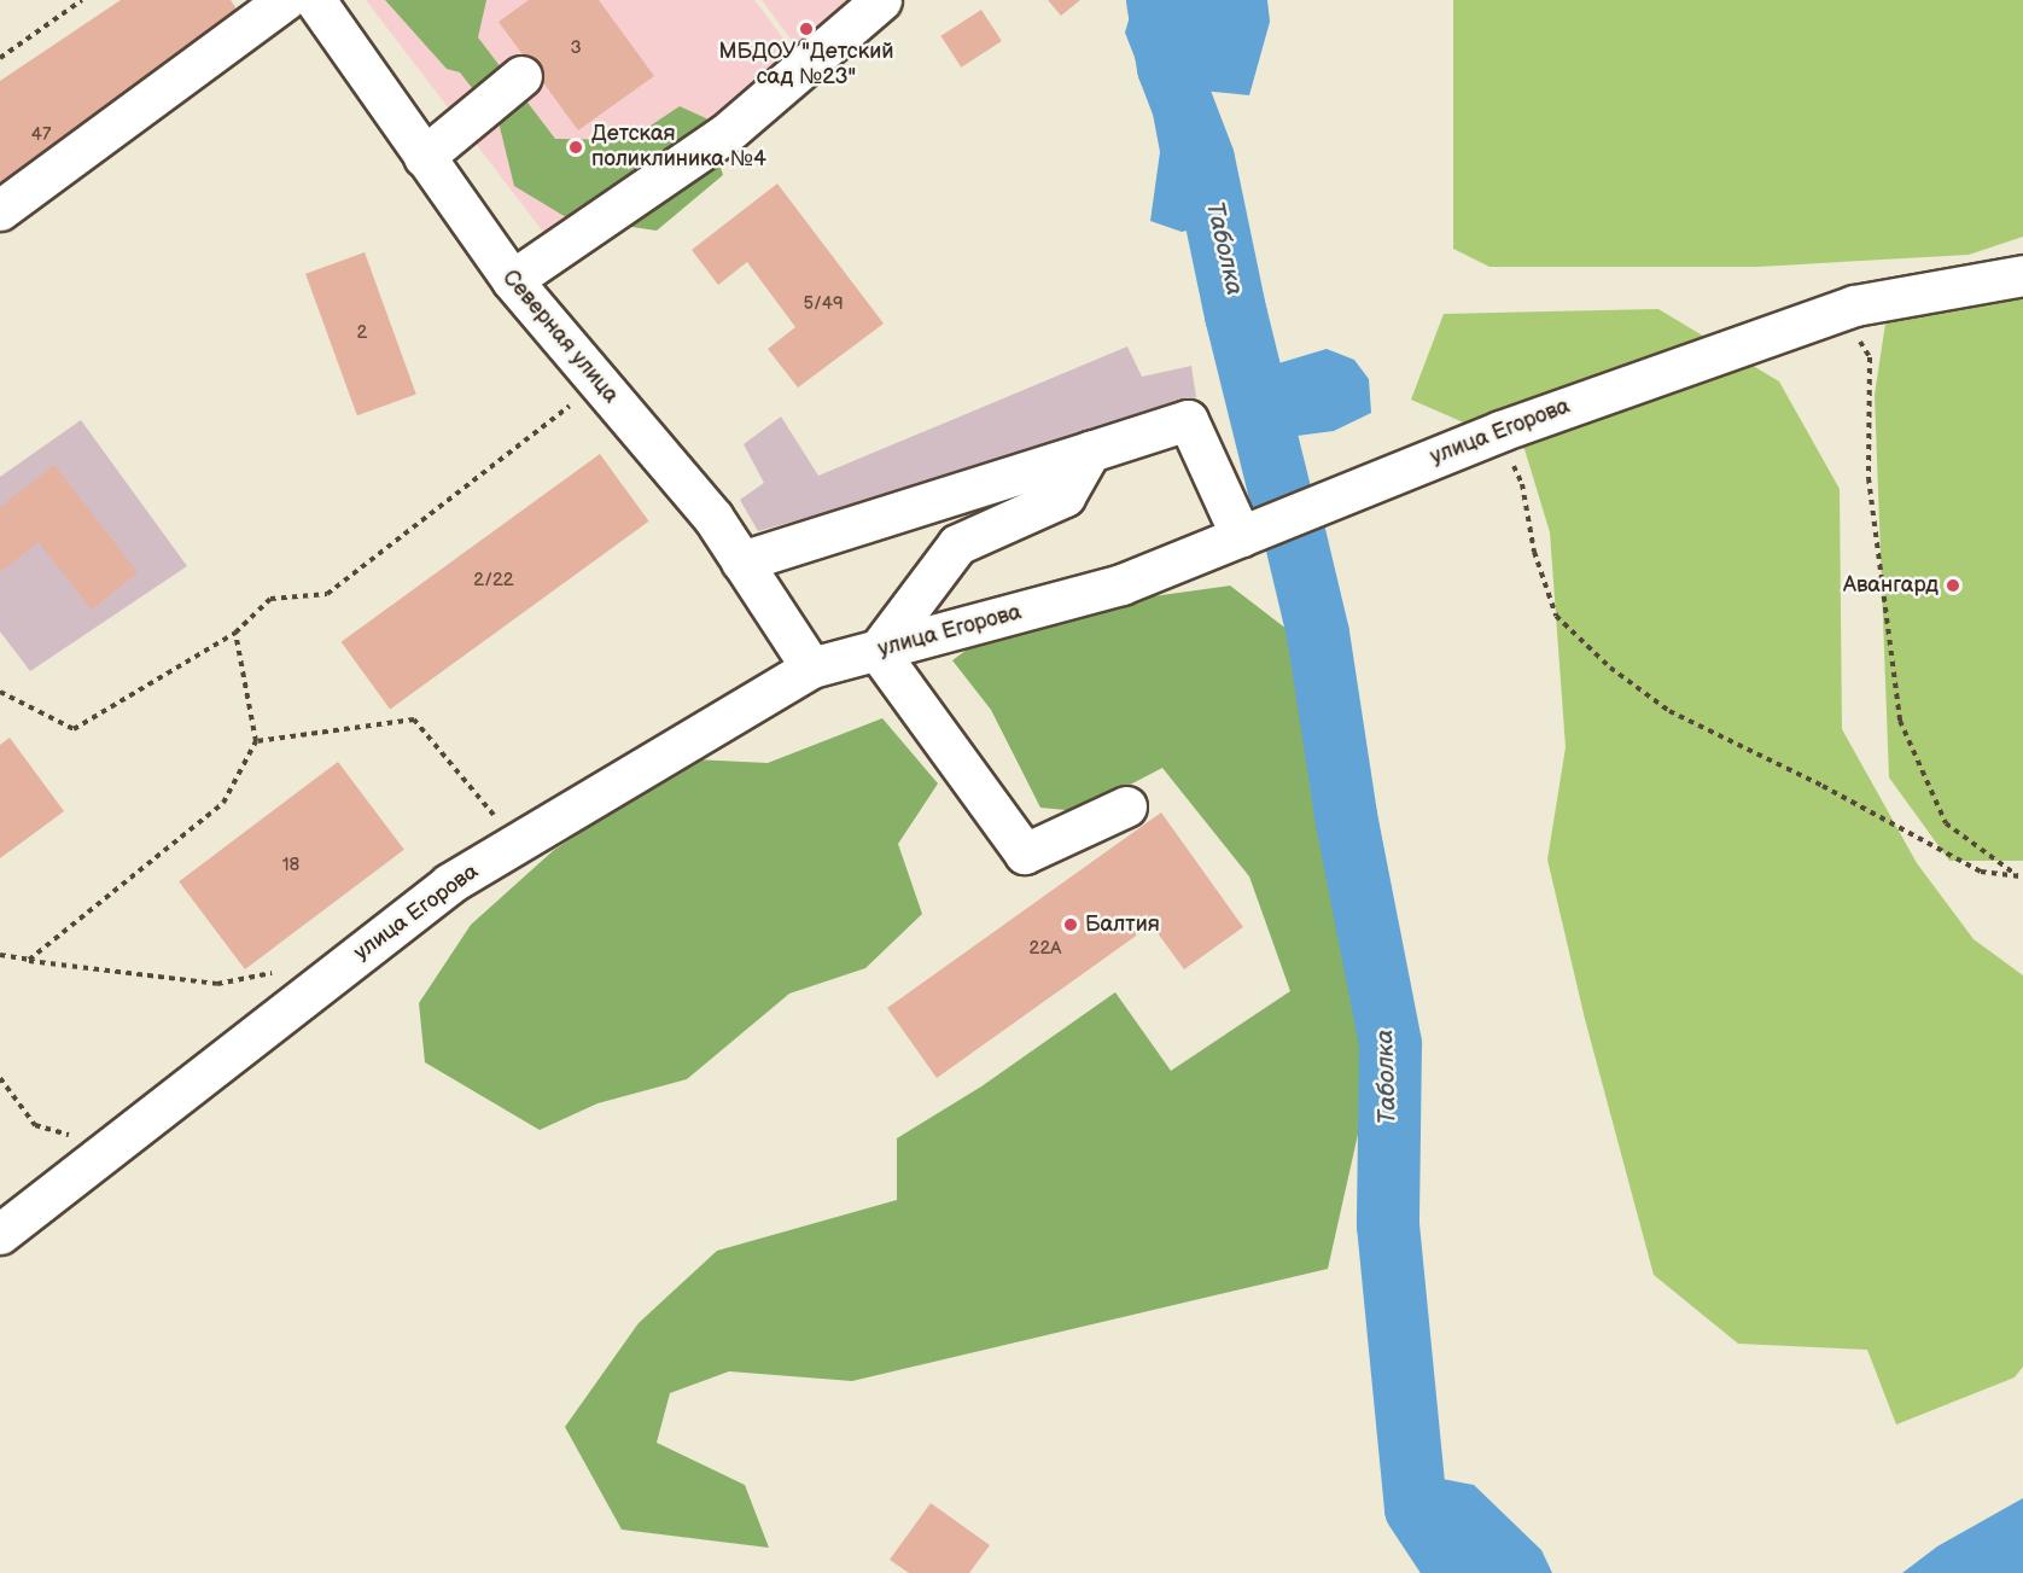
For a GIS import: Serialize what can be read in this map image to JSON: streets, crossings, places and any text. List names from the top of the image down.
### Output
{
  "streets": {
    "street": ["Северная улица", "улица Егорова"]
  },
  "crossings": [
    ["Северная улица", "улица Егорова"]
  ],
  "water": ["Таболка"],
  "places": [
    "МБДОУ \"Детский сад №23\"",
    "Детская поликлиника №4",
    "Авангард",
    "Балтия"
  ],
  "house_numbers": [
    "3",
    "47",
    "5/49",
    "2",
    "2/22",
    "18",
    "22А"
  ]
}
